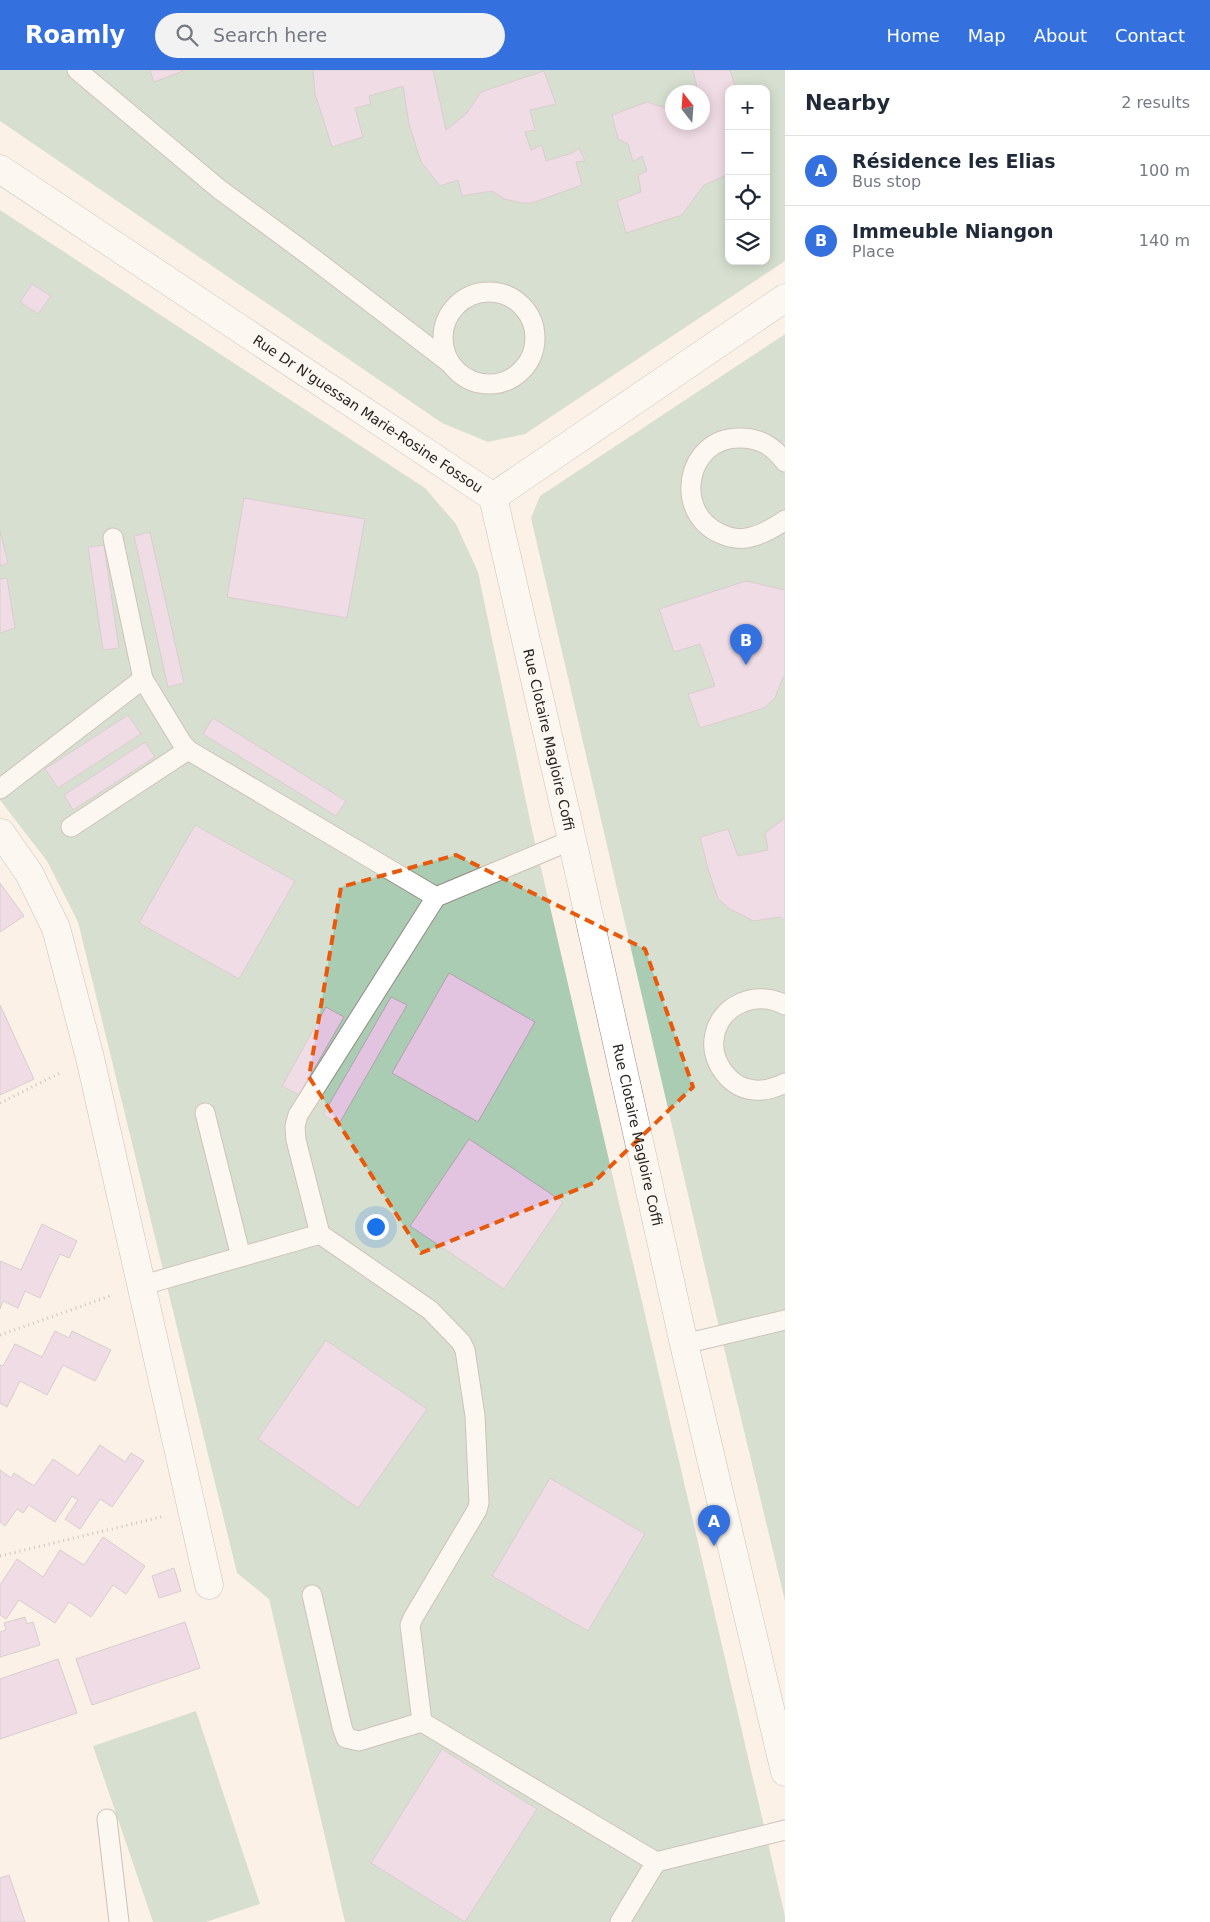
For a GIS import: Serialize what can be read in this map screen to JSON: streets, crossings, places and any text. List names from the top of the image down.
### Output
{
  "streets": {
    "street": ["Rue Dr N'guessan Marie-Rosine Fossou", "Rue Clotaire Magloire Coffi"]
  },
  "crossings": [
    ["Rue Dr N'guessan Marie-Rosine Fossou", "Rue Clotaire Magloire Coffi"]
  ],
  "north": "top",
  "page": {
    "header": "Roamly",
    "search": "Search here",
    "nav": [
      "Home",
      "Map",
      "About",
      "Contact"
    ],
    "heading": ["Nearby", "2 results"],
    "map_buttons": ["+", "−"],
    "list": [
      {
        "mark": "A",
        "name": "Résidence les Elias",
        "note": "Bus stop",
        "value": "100 m"
      },
      {
        "mark": "B",
        "name": "Immeuble Niangon",
        "note": "Place",
        "value": "140 m"
      }
    ],
    "pins": ["B", "A"]
  }
}
